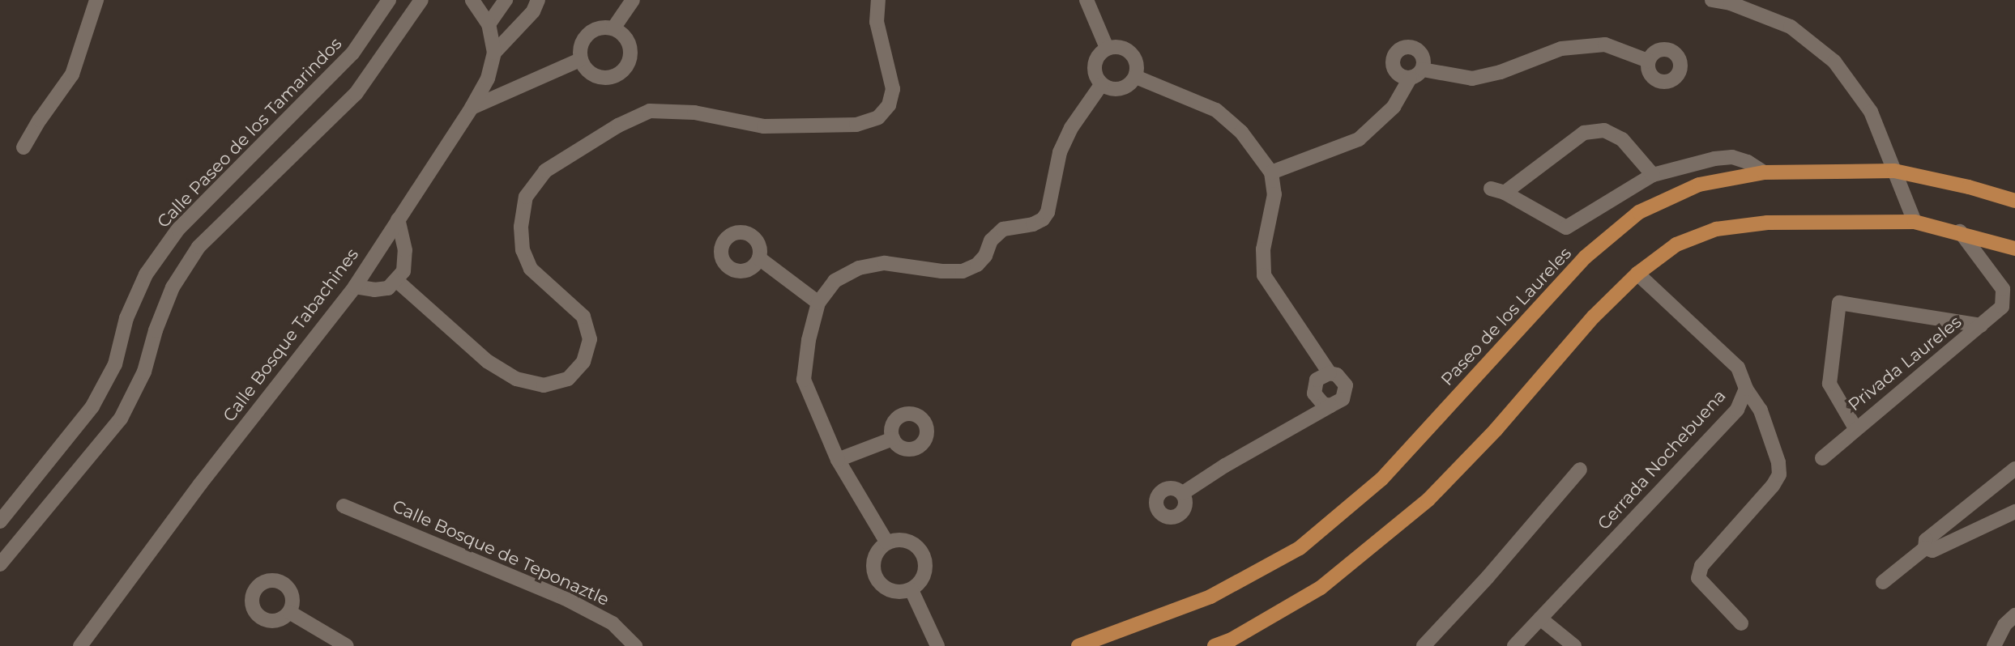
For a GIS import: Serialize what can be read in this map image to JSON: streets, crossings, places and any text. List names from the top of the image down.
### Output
{
  "streets": {
    "main road": ["Paseo de los Laureles"],
    "street": [
      "Calle Paseo de los Tamarindos",
      "Calle Bosque Tabachines",
      "Privada Laureles",
      "Cerrada Nochebuena",
      "Calle Bosque de Teponaztle"
    ]
  }
}
